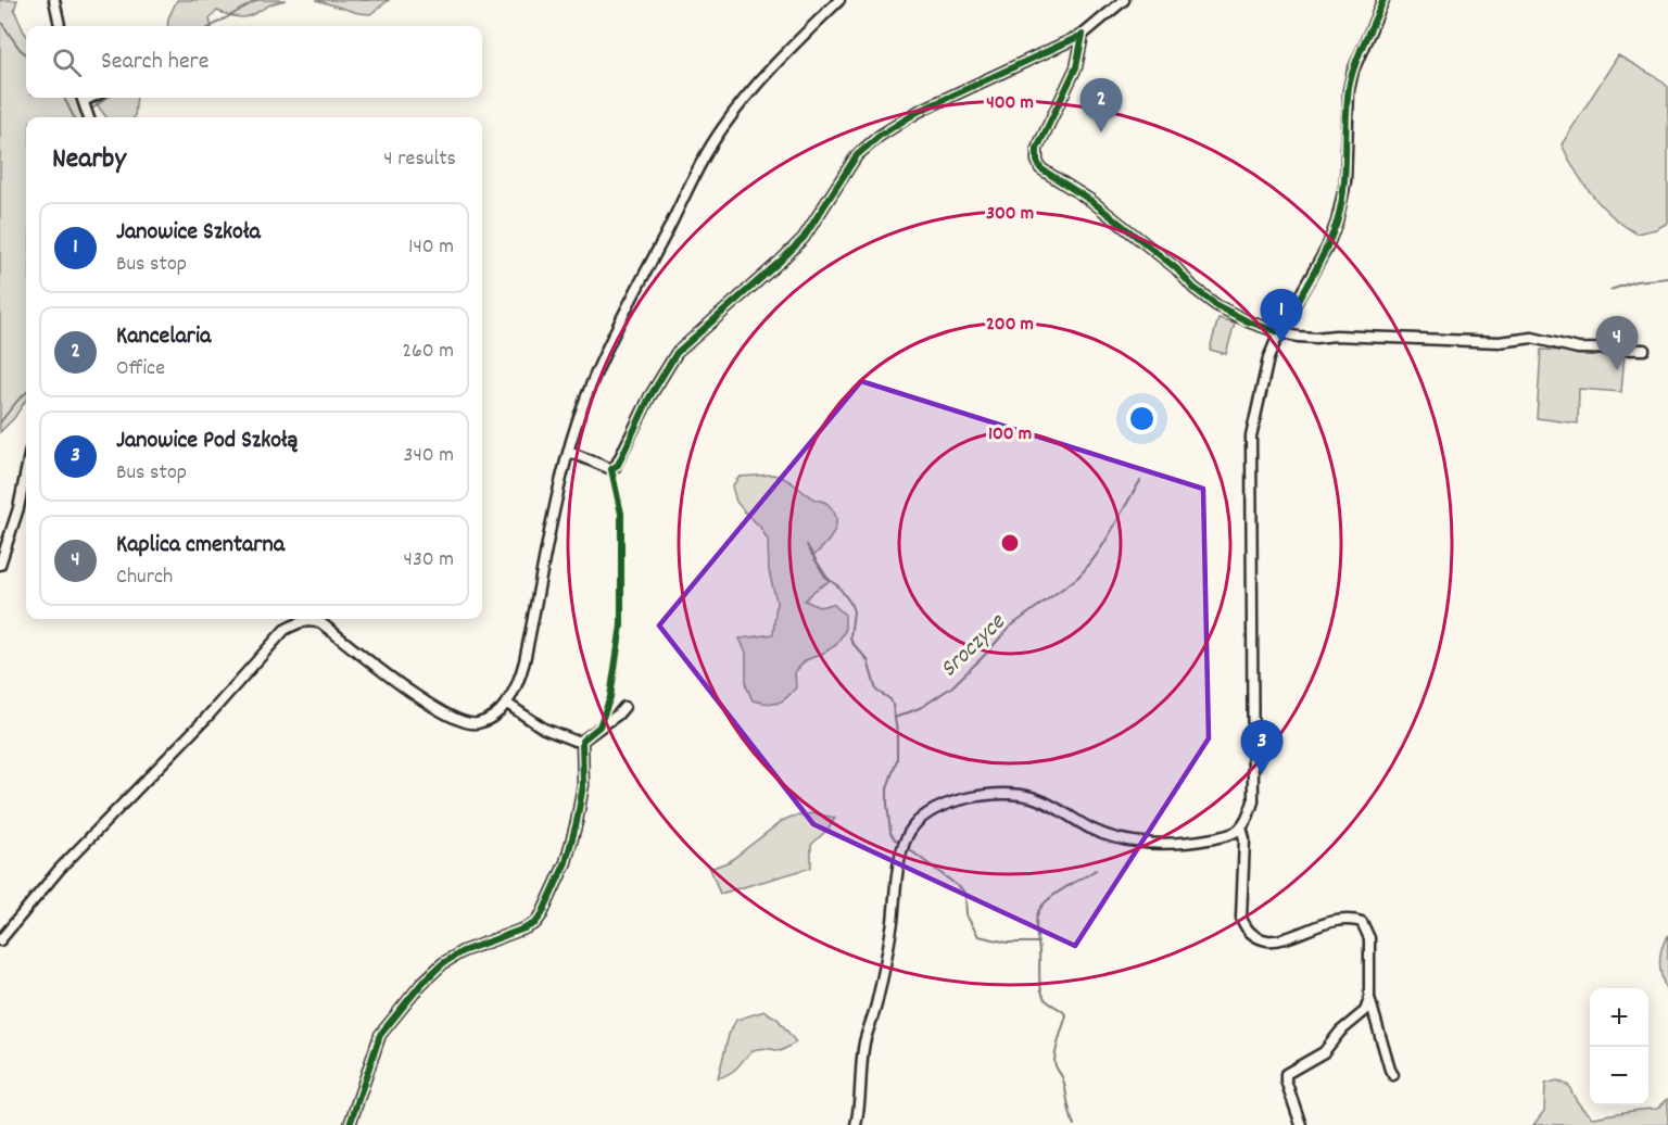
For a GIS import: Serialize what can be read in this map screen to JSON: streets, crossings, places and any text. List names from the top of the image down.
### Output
{
  "water": ["Sroczyce"],
  "page": {
    "search": "Search here",
    "pins": [
      "2",
      "1",
      "4",
      "3"
    ],
    "heading": ["Nearby", "4 results"],
    "list": [
      {
        "mark": "1",
        "name": "Janowice Szkoła",
        "note": "Bus stop",
        "value": "140 m"
      },
      {
        "mark": "2",
        "name": "Kancelaria",
        "note": "Office",
        "value": "260 m"
      },
      {
        "mark": "3",
        "name": "Janowice Pod Szkołą",
        "note": "Bus stop",
        "value": "340 m"
      },
      {
        "mark": "4",
        "name": "Kaplica cmentarna",
        "note": "Church",
        "value": "430 m"
      }
    ],
    "map_buttons": ["+", "−"]
  },
  "rings": [
    "400 m",
    "300 m",
    "200 m",
    "100 m"
  ]
}
